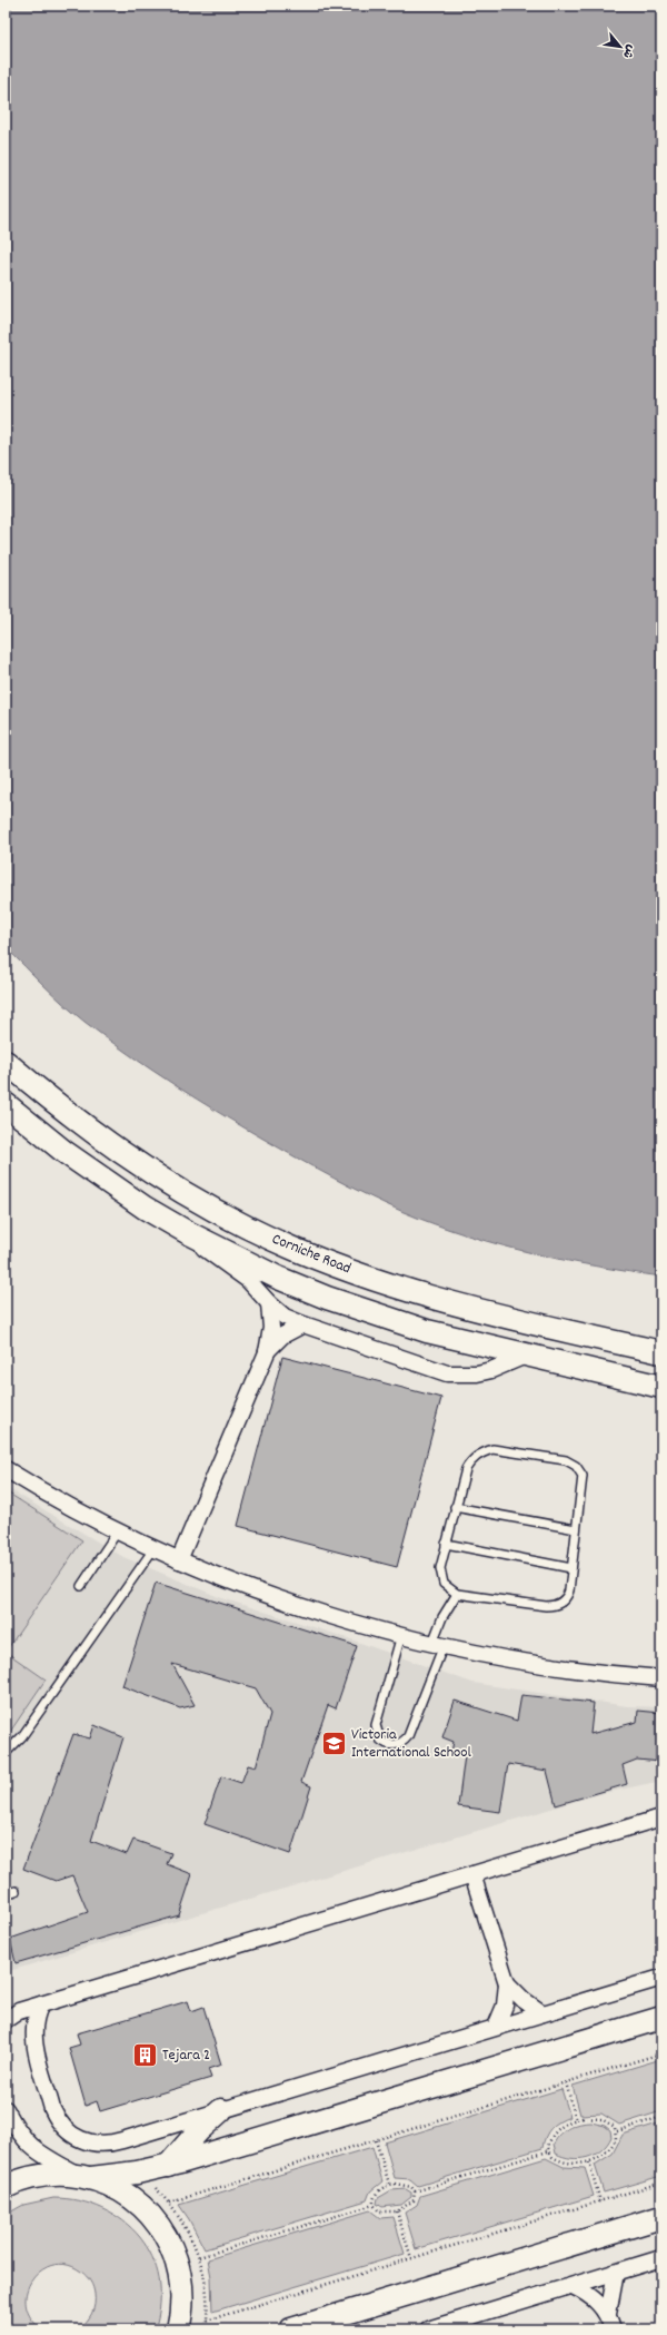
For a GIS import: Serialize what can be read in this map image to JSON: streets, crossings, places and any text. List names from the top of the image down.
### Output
{
  "streets": {
    "main road": ["Corniche Road"]
  },
  "places": {
    "school or university": ["Victoria International School"],
    "building": ["Tejara 2"]
  },
  "north": "bottom right"
}
